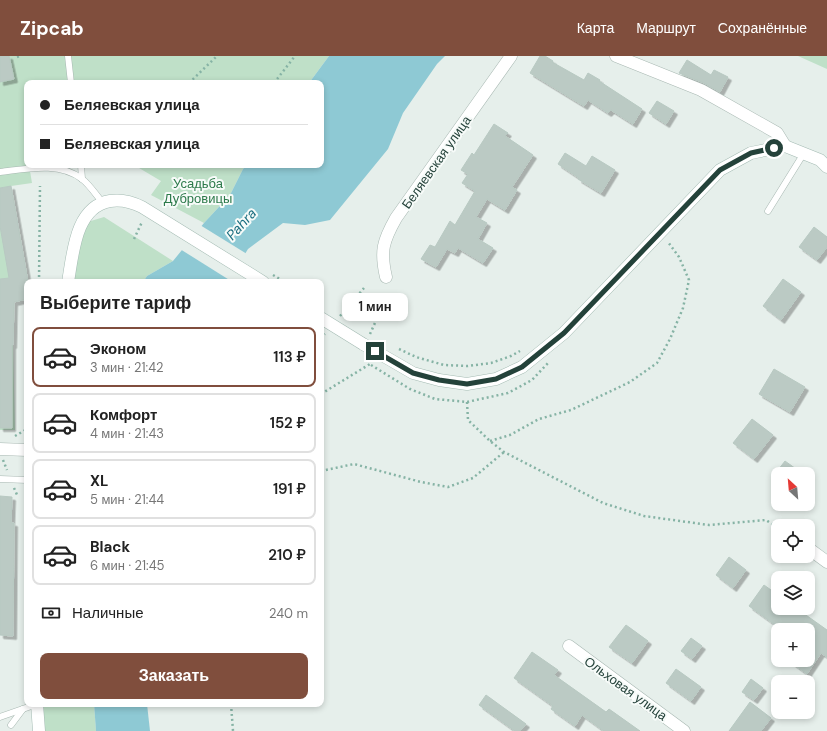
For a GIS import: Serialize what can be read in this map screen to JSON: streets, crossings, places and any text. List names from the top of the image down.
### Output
{
  "streets": {
    "main road": ["Беляевская улица", "Ольховая улица"]
  },
  "water": ["Pahra"],
  "parks": ["Усадьба Дубровицы"],
  "north": "top left",
  "page": {
    "header": "Zipcab",
    "nav": ["Карта", "Маршрут", "Сохранённые"],
    "banner": ["Беляевская улица", "Беляевская улица"],
    "heading": "Выберите тариф",
    "bubble": "1 мин",
    "list": [
      {
        "name": "Эконом",
        "note": "3 мин · 21:42",
        "value": "113 ₽"
      },
      {
        "name": "Комфорт",
        "note": "4 мин · 21:43",
        "value": "152 ₽"
      },
      {
        "name": "XL",
        "note": "5 мин · 21:44",
        "value": "191 ₽"
      },
      {
        "name": "Black",
        "note": "6 мин · 21:45",
        "value": "210 ₽"
      }
    ],
    "map_buttons": ["+", "−"],
    "pay": ["Наличные", "240 m"],
    "buttons": "Заказать"
  }
}
